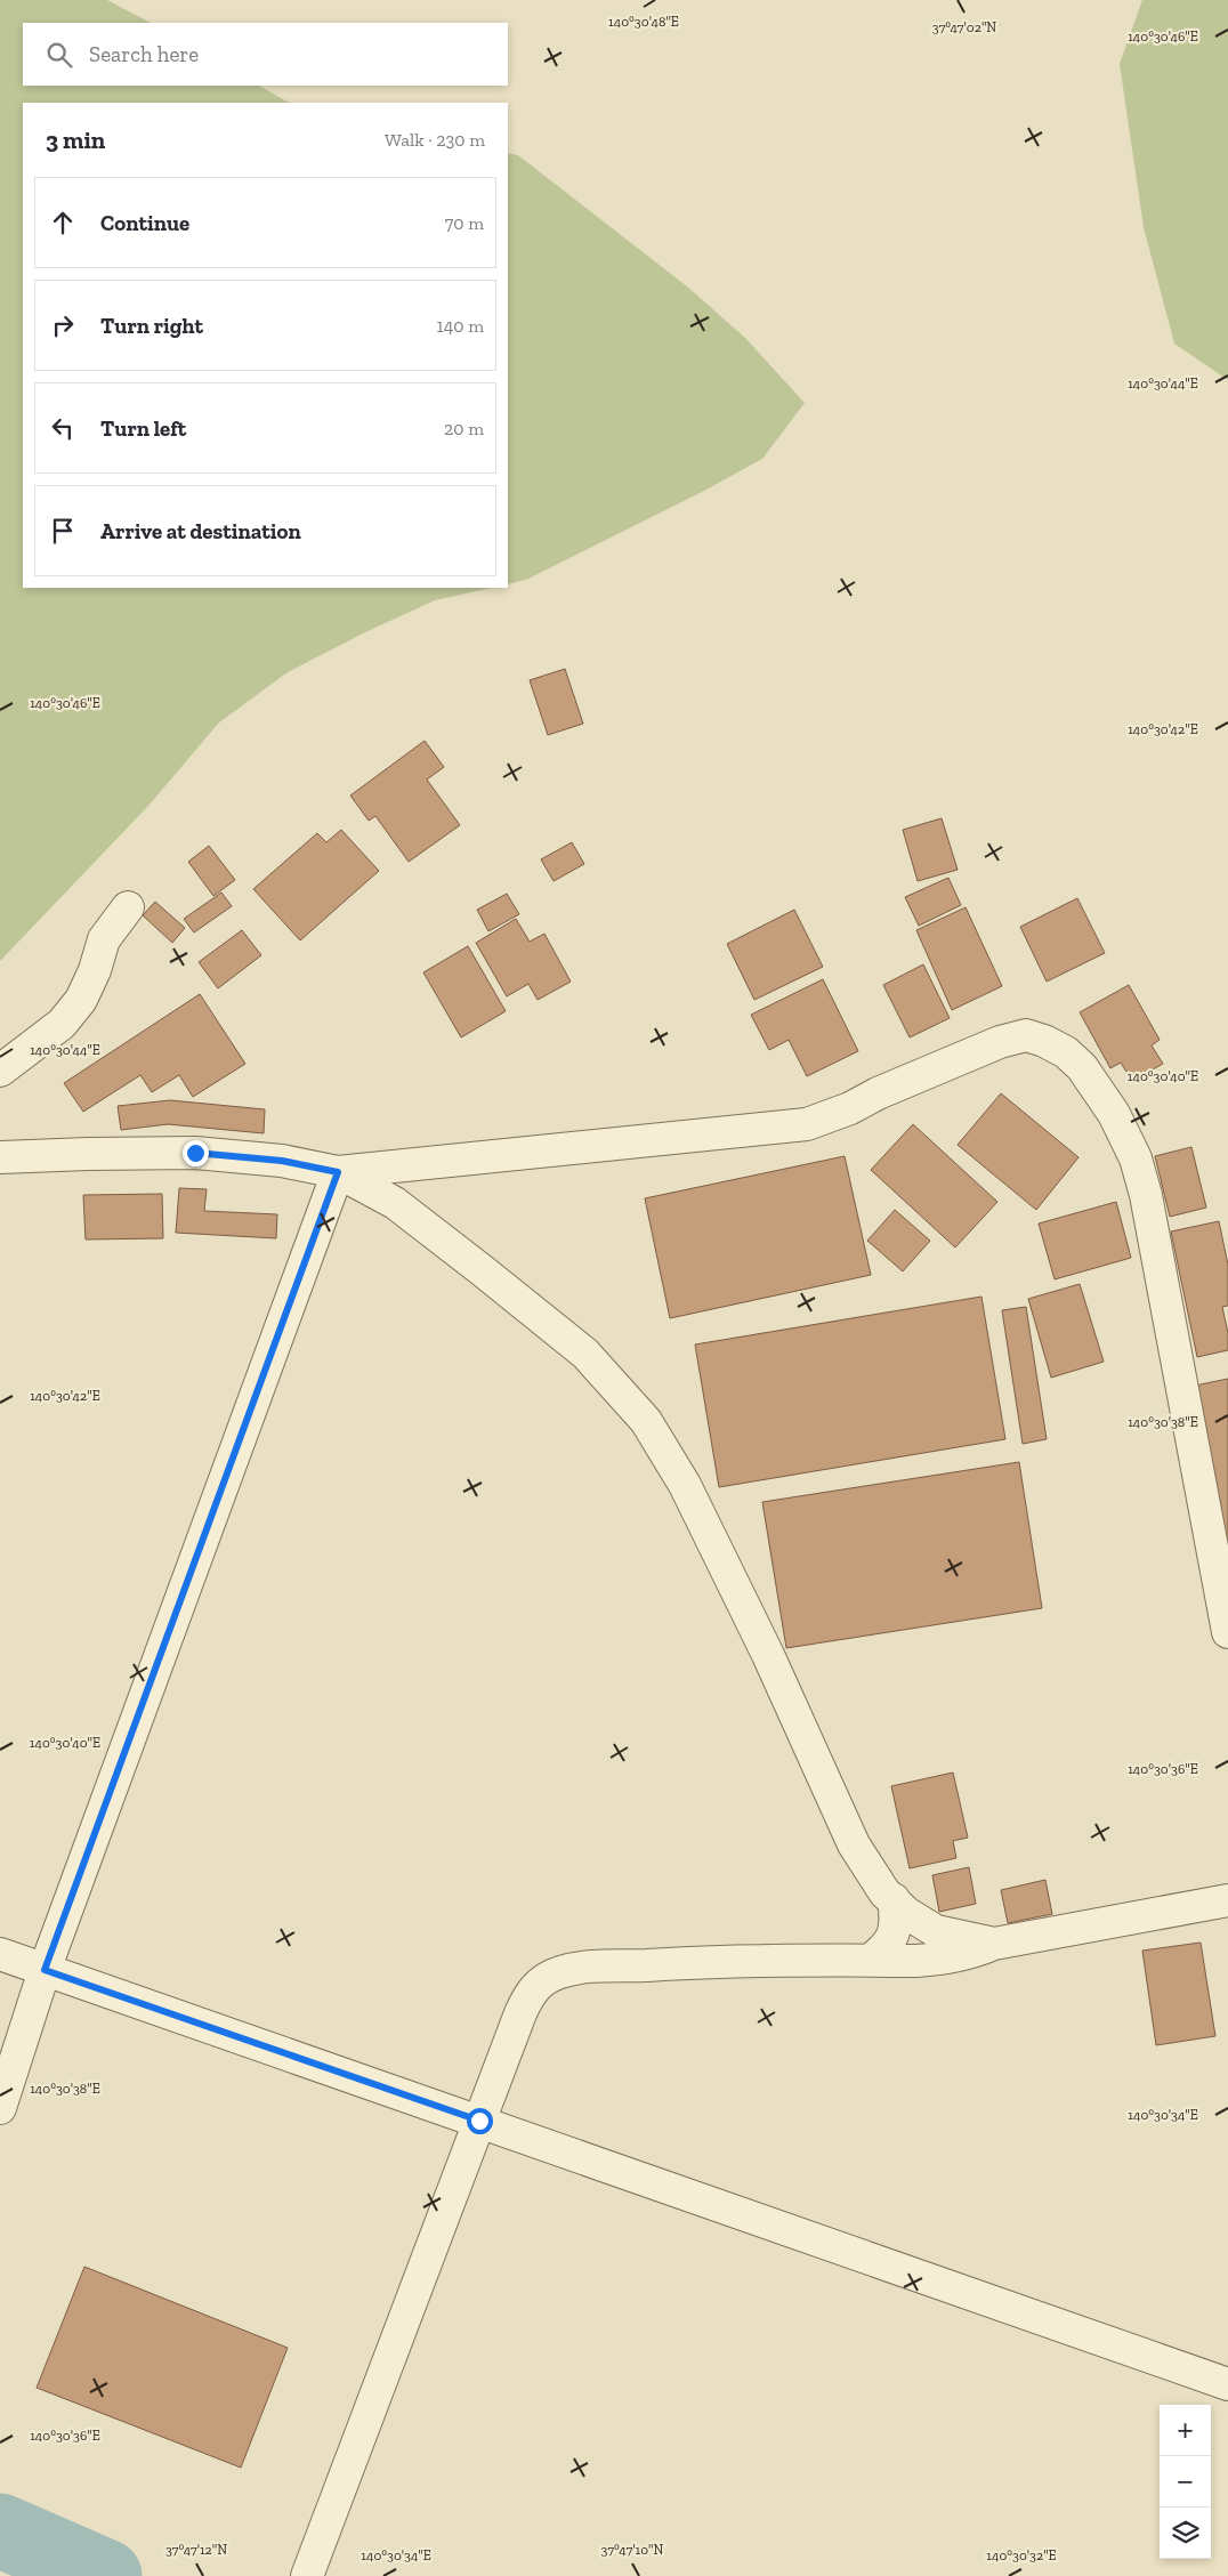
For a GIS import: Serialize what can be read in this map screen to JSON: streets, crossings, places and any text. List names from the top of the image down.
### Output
{
  "page": {
    "search": "Search here",
    "heading": ["3 min", "Walk · 230 m"],
    "list": [
      ["Continue", "70 m"],
      ["Turn right", "140 m"],
      ["Turn left", "20 m"],
      "Arrive at destination"
    ],
    "map_buttons": ["+", "−"]
  },
  "coordinates": [
    "140°30'48\"E",
    "37°47'02\"N",
    "140°30'46\"E",
    "140°30'44\"E",
    "140°30'42\"E",
    "140°30'40\"E",
    "140°30'38\"E",
    "140°30'36\"E",
    "140°30'34\"E",
    "37°47'12\"N",
    "37°47'10\"N",
    "140°30'32\"E"
  ]
}
